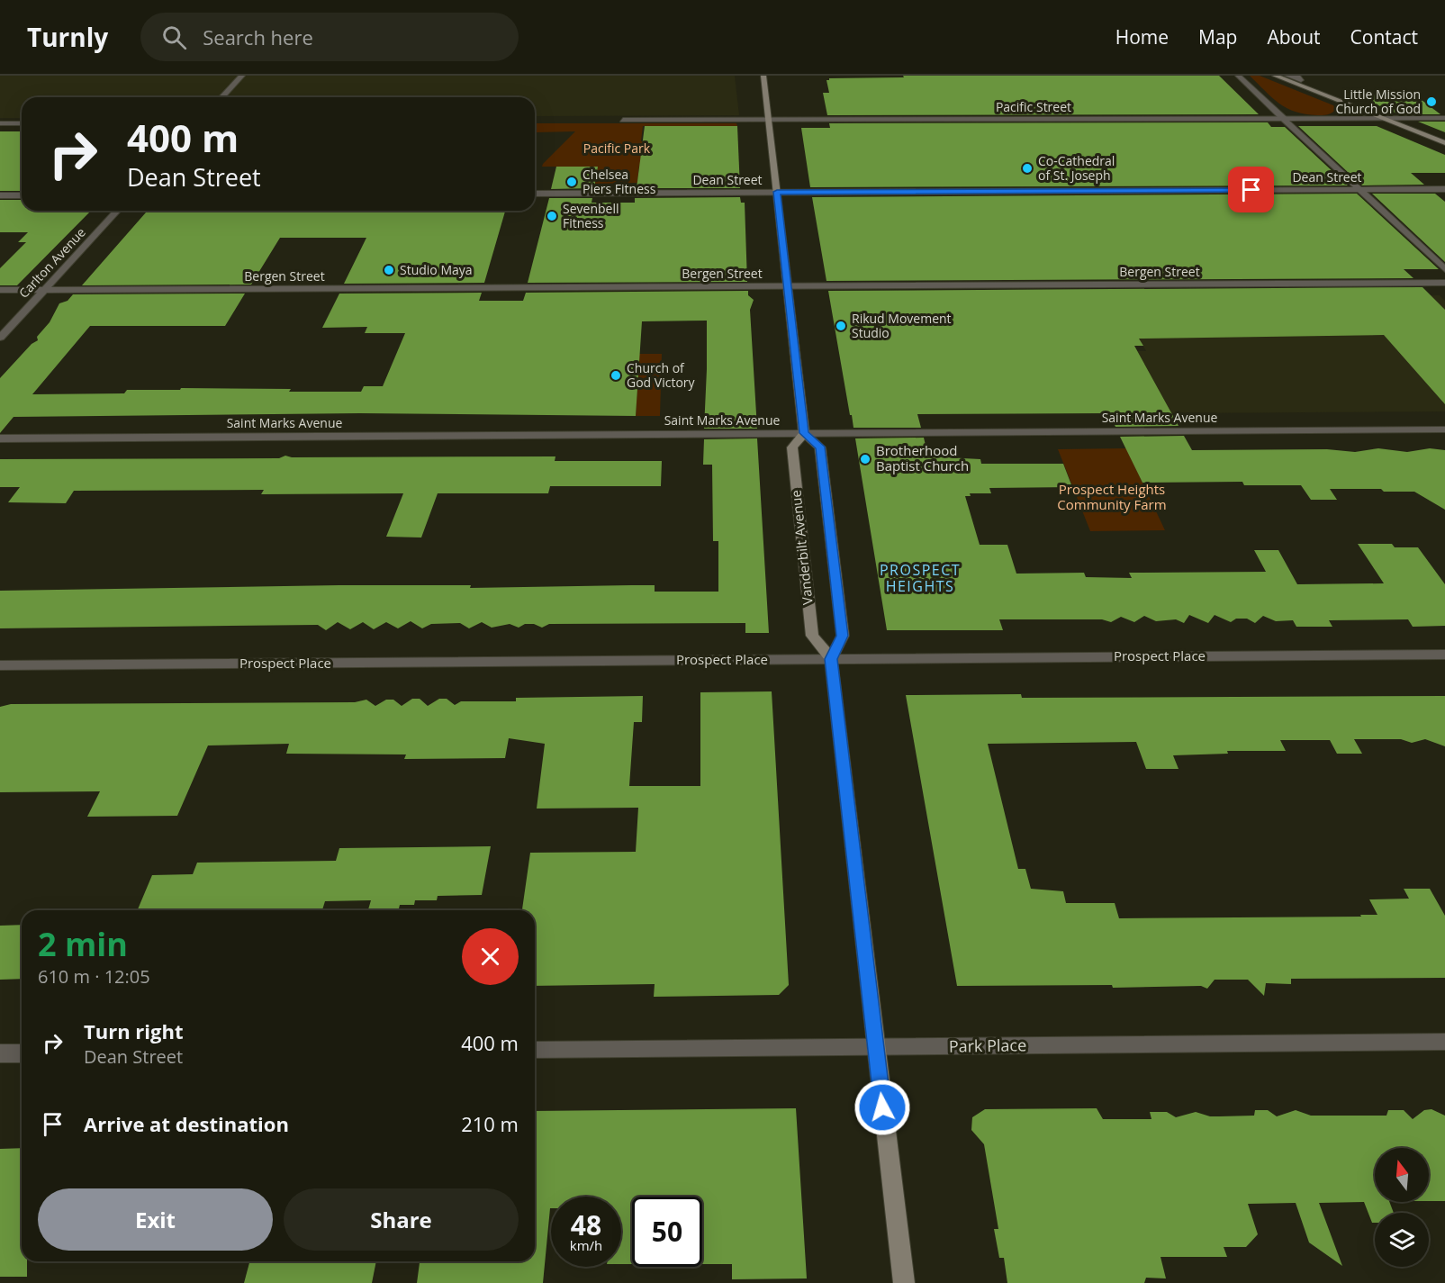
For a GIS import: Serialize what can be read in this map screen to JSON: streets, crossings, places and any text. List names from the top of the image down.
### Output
{
  "streets": {
    "main road": ["Vanderbilt Avenue"],
    "street": [
      "Pacific Street",
      "Dean Street",
      "Carlton Avenue",
      "Bergen Street",
      "Saint Marks Avenue",
      "Prospect Place",
      "Park Place"
    ]
  },
  "crossings": [
    ["Carlton Avenue", "Bergen Street"],
    ["Saint Marks Avenue", "Vanderbilt Avenue"],
    ["Vanderbilt Avenue", "Prospect Place"]
  ],
  "districts": ["PROSPECT HEIGHTS"],
  "parks": ["Pacific Park", "Prospect Heights Community Farm"],
  "places": [
    "Little Mission Church of God",
    "Co-Cathedral of St. Joseph",
    "Chelsea Piers Fitness",
    "Sevenbell Fitness",
    "Studio Maya",
    "Rikud Movement Studio",
    "Church of God Victory",
    "Brotherhood Baptist Church"
  ],
  "north": "top",
  "page": {
    "header": "Turnly",
    "search": "Search here",
    "nav": [
      "Home",
      "Map",
      "About",
      "Contact"
    ],
    "turn": ["400 m", "Dean Street"],
    "heading": ["2 min", "610 m · 12:05"],
    "list": [
      {
        "name": "Turn right",
        "note": "Dean Street",
        "value": "400 m"
      },
      {
        "name": "Arrive at destination",
        "value": "210 m"
      }
    ],
    "buttons": ["Exit", "Share"],
    "speed": "48 km/h",
    "limit": "50"
  }
}
